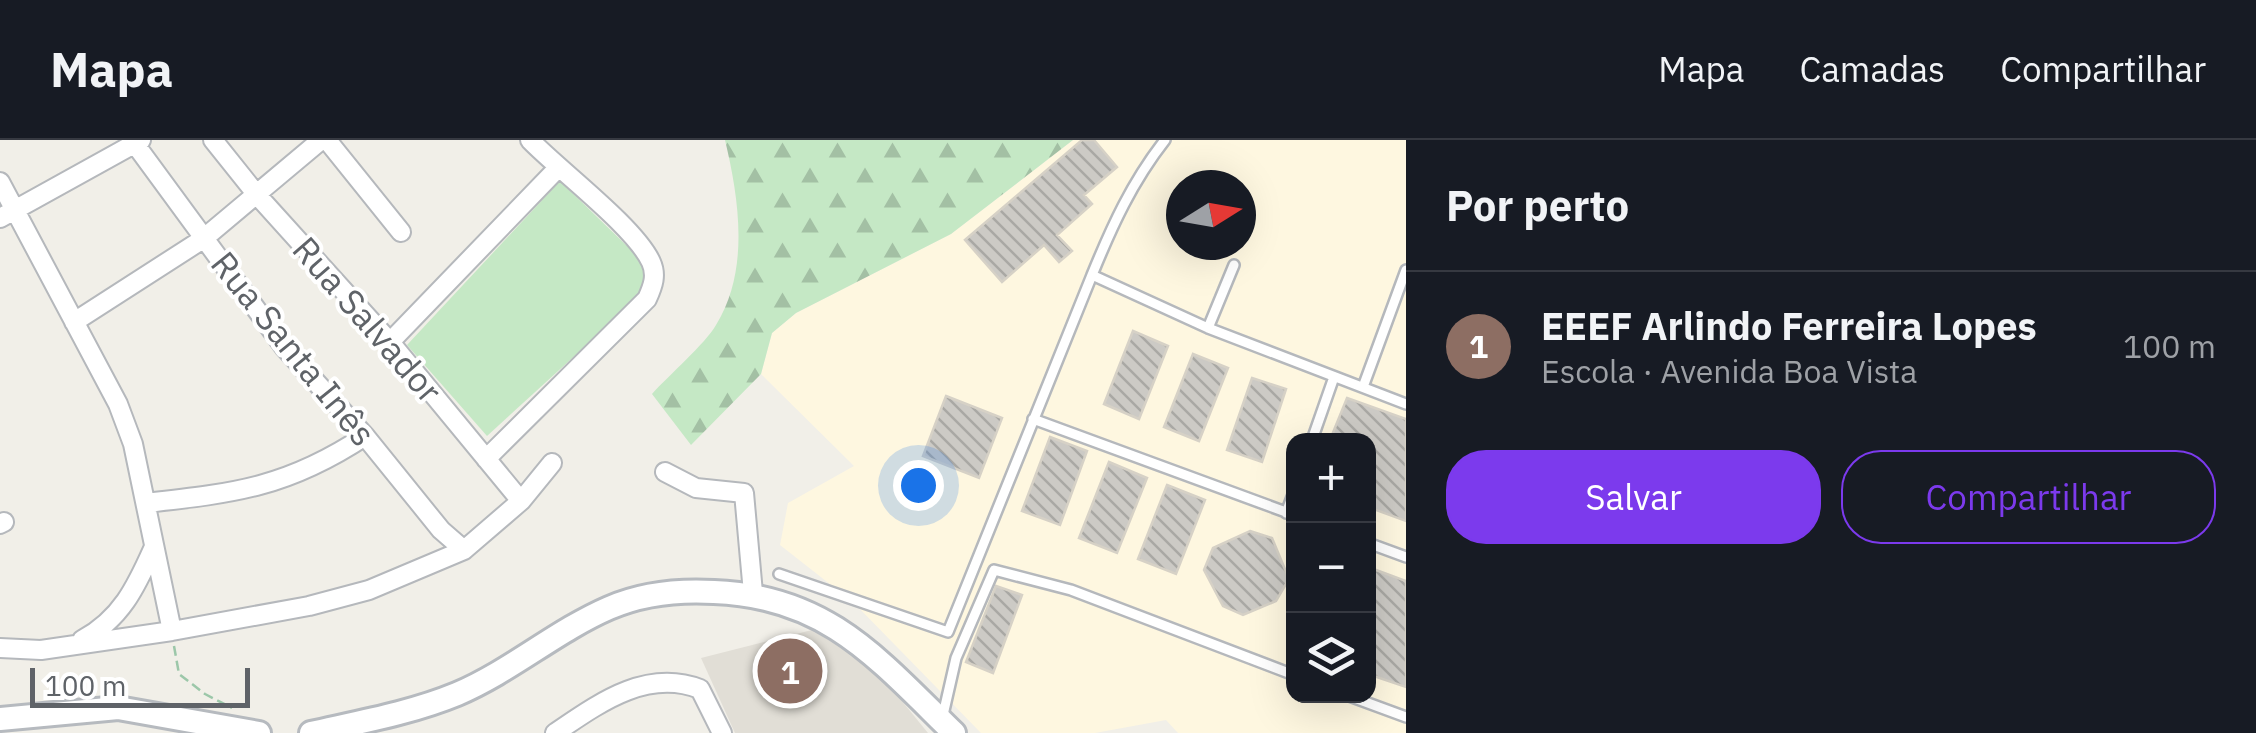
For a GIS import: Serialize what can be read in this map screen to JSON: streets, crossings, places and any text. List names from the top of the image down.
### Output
{
  "streets": {
    "street": ["Rua Salvador", "Rua Santa Inês"]
  },
  "scale_bar": "100 m",
  "north": "right",
  "page": {
    "header": "Mapa",
    "nav": ["Mapa", "Camadas", "Compartilhar"],
    "heading": "Por perto",
    "list": [
      {
        "mark": "1",
        "name": "EEEF Arlindo Ferreira Lopes",
        "note": "Escola · Avenida Boa Vista",
        "value": "100 m"
      }
    ],
    "buttons": ["Salvar", "Compartilhar"],
    "map_buttons": ["+", "−"],
    "pins": "1",
    "scale": "100 m"
  }
}
